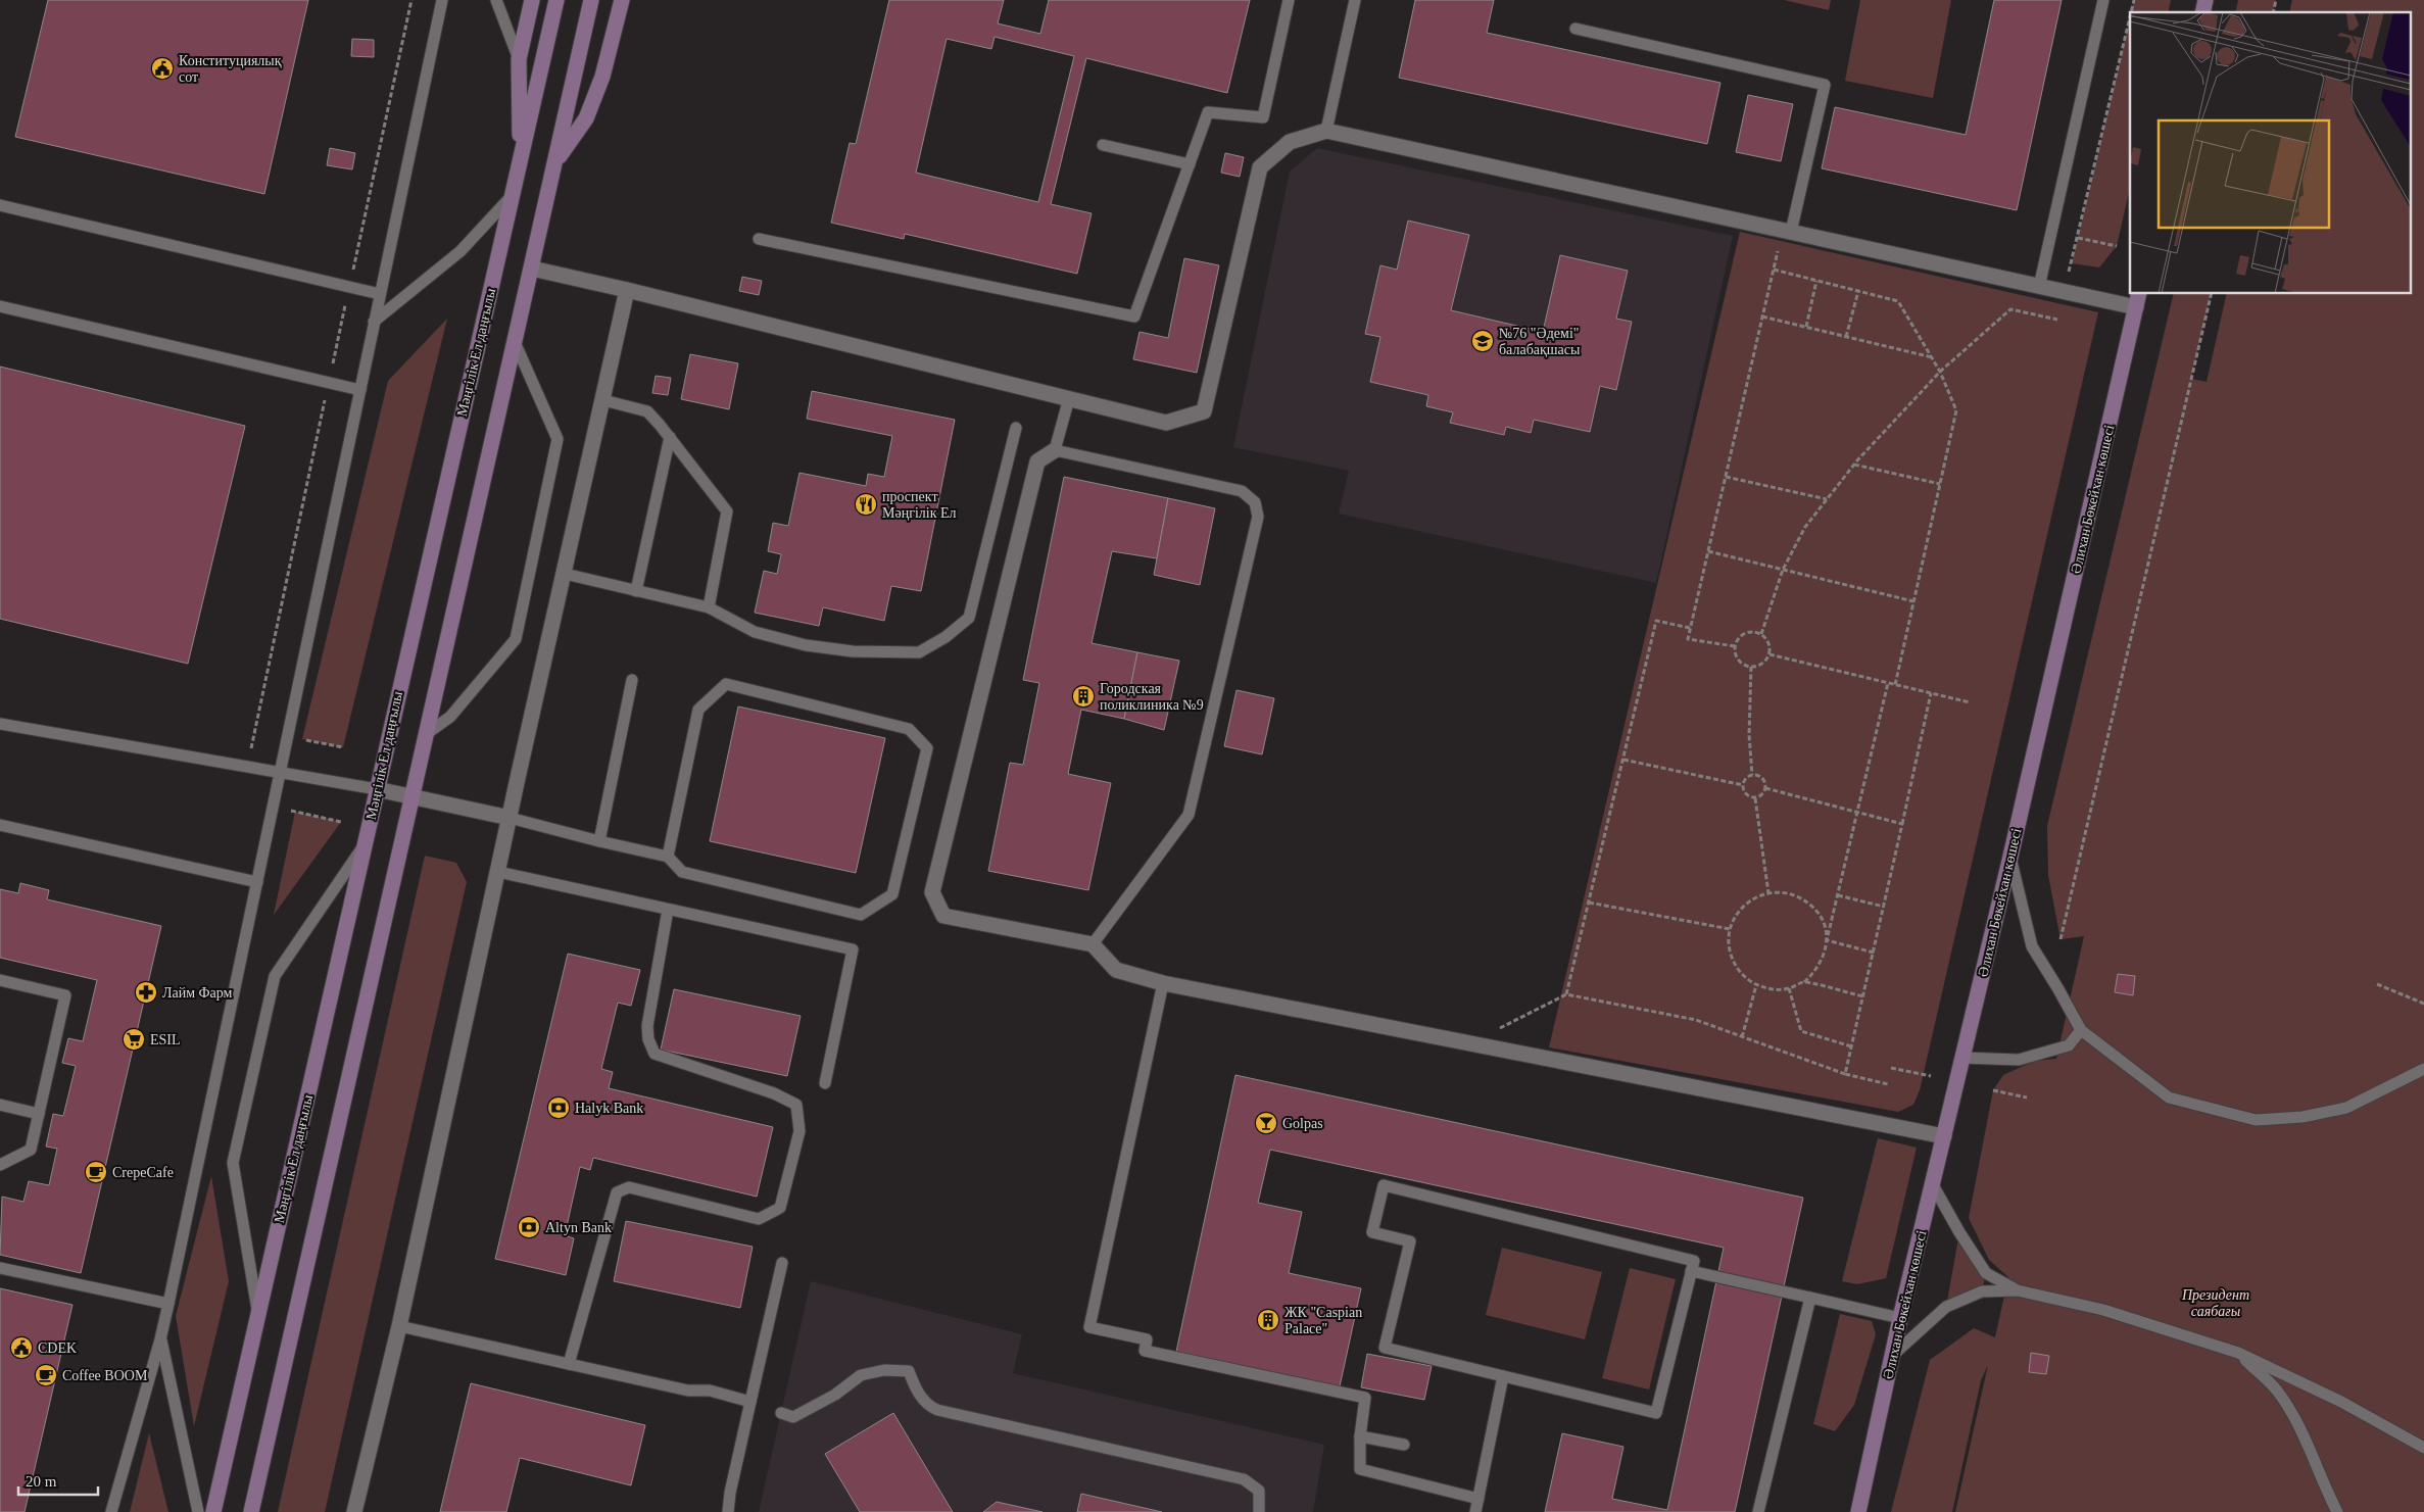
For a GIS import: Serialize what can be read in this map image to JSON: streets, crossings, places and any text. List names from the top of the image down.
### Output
{
  "streets": {
    "main road": ["Мәңгілік Ел даңғылы", "Әлихан Бөкейхан көшесі"]
  },
  "parks": ["Президент саябағы"],
  "places": {
    "public building": ["Конституциялық сот", "CDEK"],
    "school or university": ["№76 \"Әдемі\" балабақшасы"],
    "restaurant": ["проспект Мәңгілік Ел"],
    "building": ["Городская поликлиника №9", "ЖК \"Caspian Palace\""],
    "pharmacy": ["Лайм Фарм"],
    "supermarket": ["ESIL"],
    "bank": ["Halyk Bank", "Altyn Bank"],
    "bar": ["Golpas"],
    "cafe": ["CrepeCafe", "Coffee BOOM"]
  },
  "scale_bar": "20 m"
}
